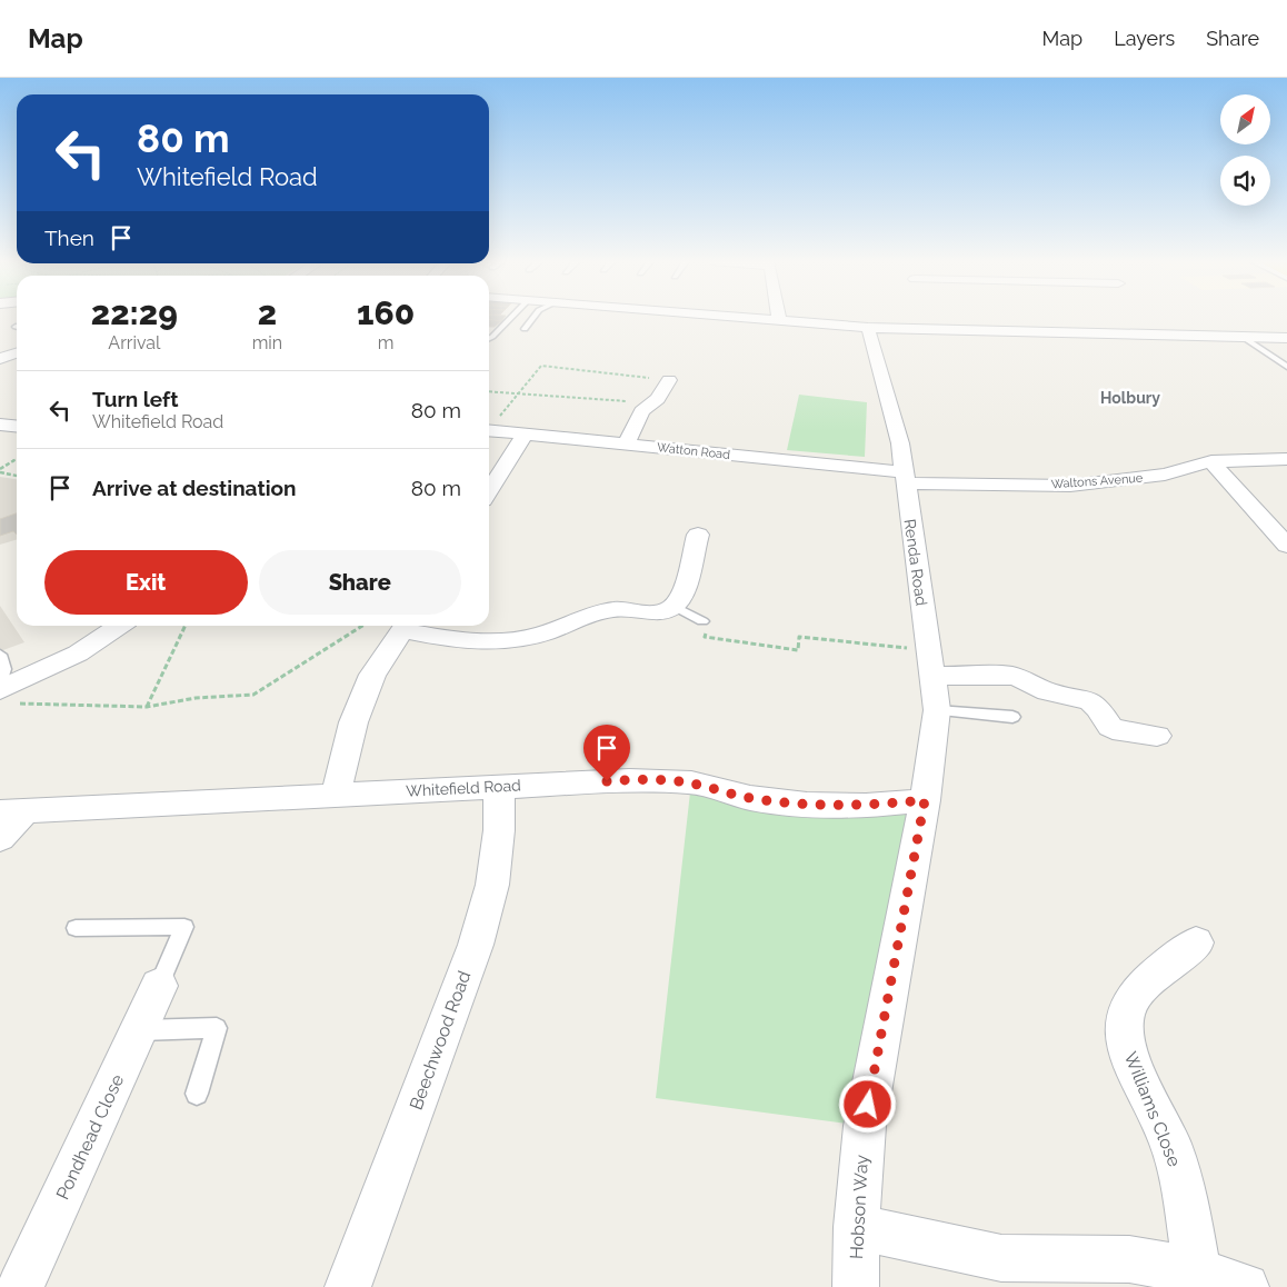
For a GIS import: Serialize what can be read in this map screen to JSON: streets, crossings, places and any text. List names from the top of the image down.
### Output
{
  "streets": {
    "street": [
      "Watton Road",
      "Waltons Avenue",
      "Renda Road",
      "Whitefield Road",
      "Beechwood Road",
      "Williams Close",
      "Pondhead Close",
      "Hobson Way"
    ]
  },
  "crossings": [
    ["Watton Road", "Waltons Avenue"],
    ["Watton Road", "Renda Road"],
    ["Waltons Avenue", "Renda Road"],
    ["Renda Road", "Whitefield Road"],
    ["Renda Road", "Hobson Way"],
    ["Whitefield Road", "Beechwood Road"],
    ["Whitefield Road", "Hobson Way"]
  ],
  "districts": ["Holbury"],
  "north": "top right",
  "page": {
    "header": "Map",
    "nav": ["Map", "Layers", "Share"],
    "turn": ["80 m", "Whitefield Road"],
    "then": "Then",
    "eta": [
      "22:29",
      "Arrival",
      "2",
      "min",
      "160",
      "m"
    ],
    "list": [
      {
        "name": "Turn left",
        "note": "Whitefield Road",
        "value": "80 m"
      },
      {
        "name": "Arrive at destination",
        "value": "80 m"
      }
    ],
    "buttons": ["Exit", "Share"]
  }
}
